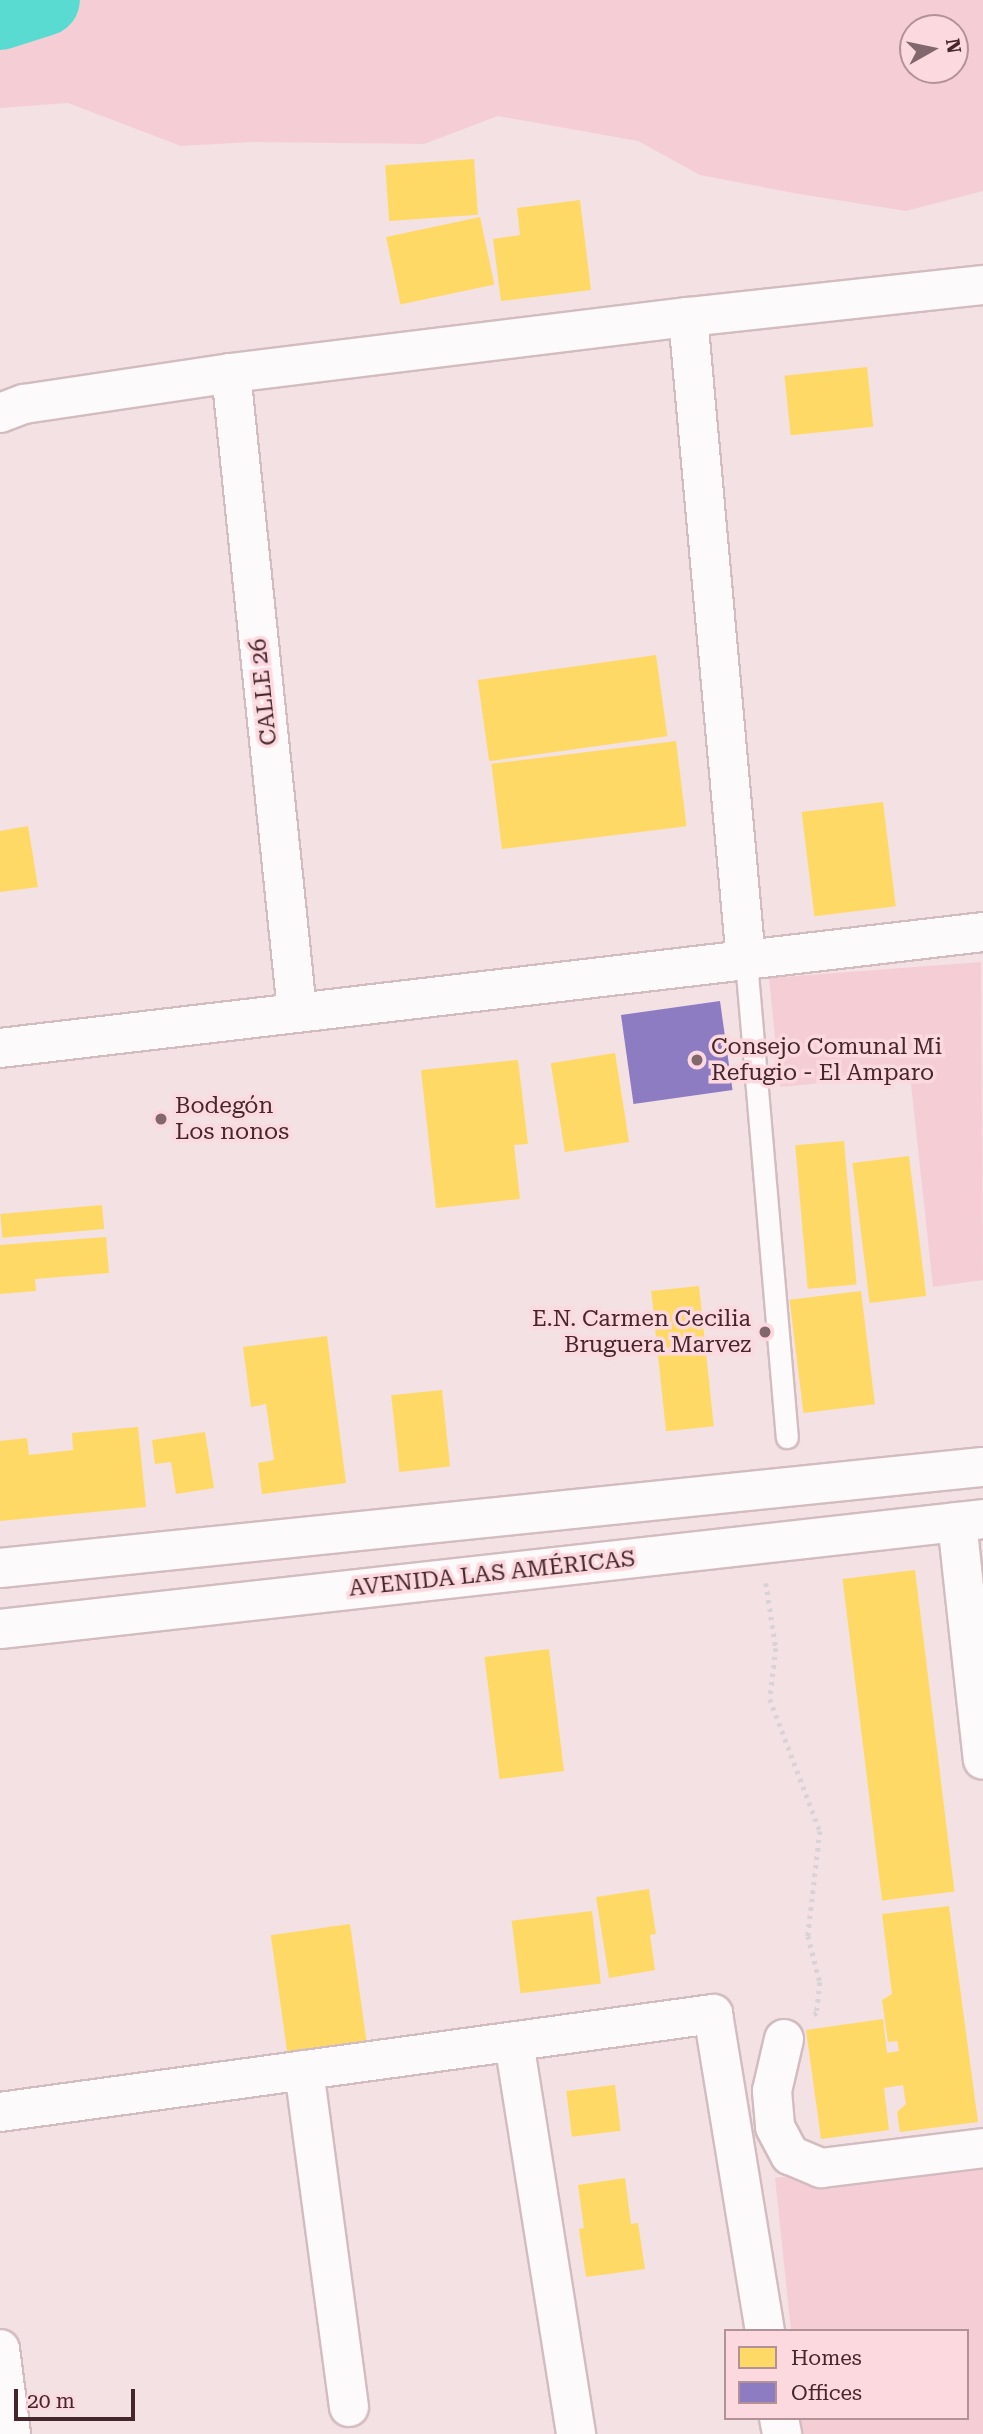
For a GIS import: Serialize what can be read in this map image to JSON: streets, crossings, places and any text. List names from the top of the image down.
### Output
{
  "streets": {
    "street": ["CALLE 26", "AVENIDA LAS AMÉRICAS"]
  },
  "places": ["Consejo Comunal Mi Refugio - El Amparo", "Bodegón Los nonos", "E.N. Carmen Cecilia Bruguera Marvez"],
  "legend": ["Homes", "Offices"],
  "scale_bar": "20 m",
  "north": "right"
}
